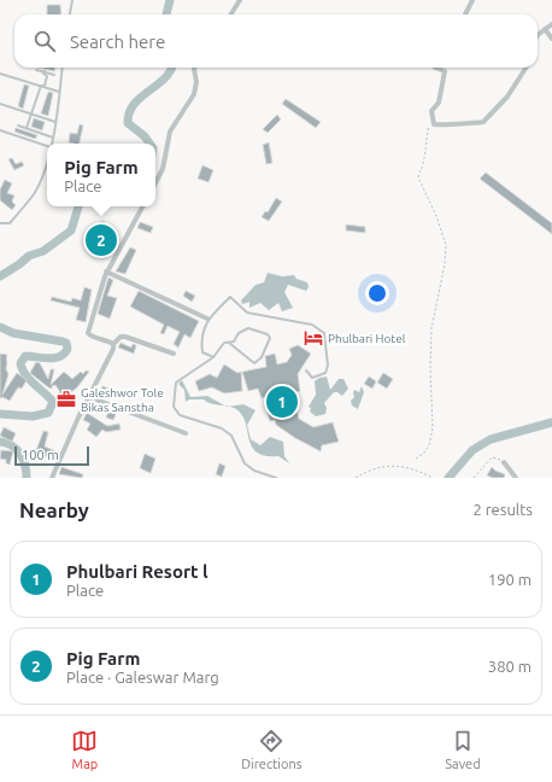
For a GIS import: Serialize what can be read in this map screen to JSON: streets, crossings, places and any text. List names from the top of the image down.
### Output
{
  "places": {
    "hotel": ["Phulbari Hotel"],
    "office": ["Galeshwor Tole Bikas Sanstha"]
  },
  "scale_bar": "100 m",
  "page": {
    "search": "Search here",
    "popup": ["Pig Farm", "Place"],
    "pins": ["2", "1"],
    "scale": "100 m",
    "heading": ["Nearby", "2 results"],
    "list": [
      {
        "mark": "1",
        "name": "Phulbari Resort l",
        "note": "Place",
        "value": "190 m"
      },
      {
        "mark": "2",
        "name": "Pig Farm",
        "note": "Place · Galeswar Marg",
        "value": "380 m"
      }
    ],
    "nav": ["Map", "Directions", "Saved"]
  }
}
